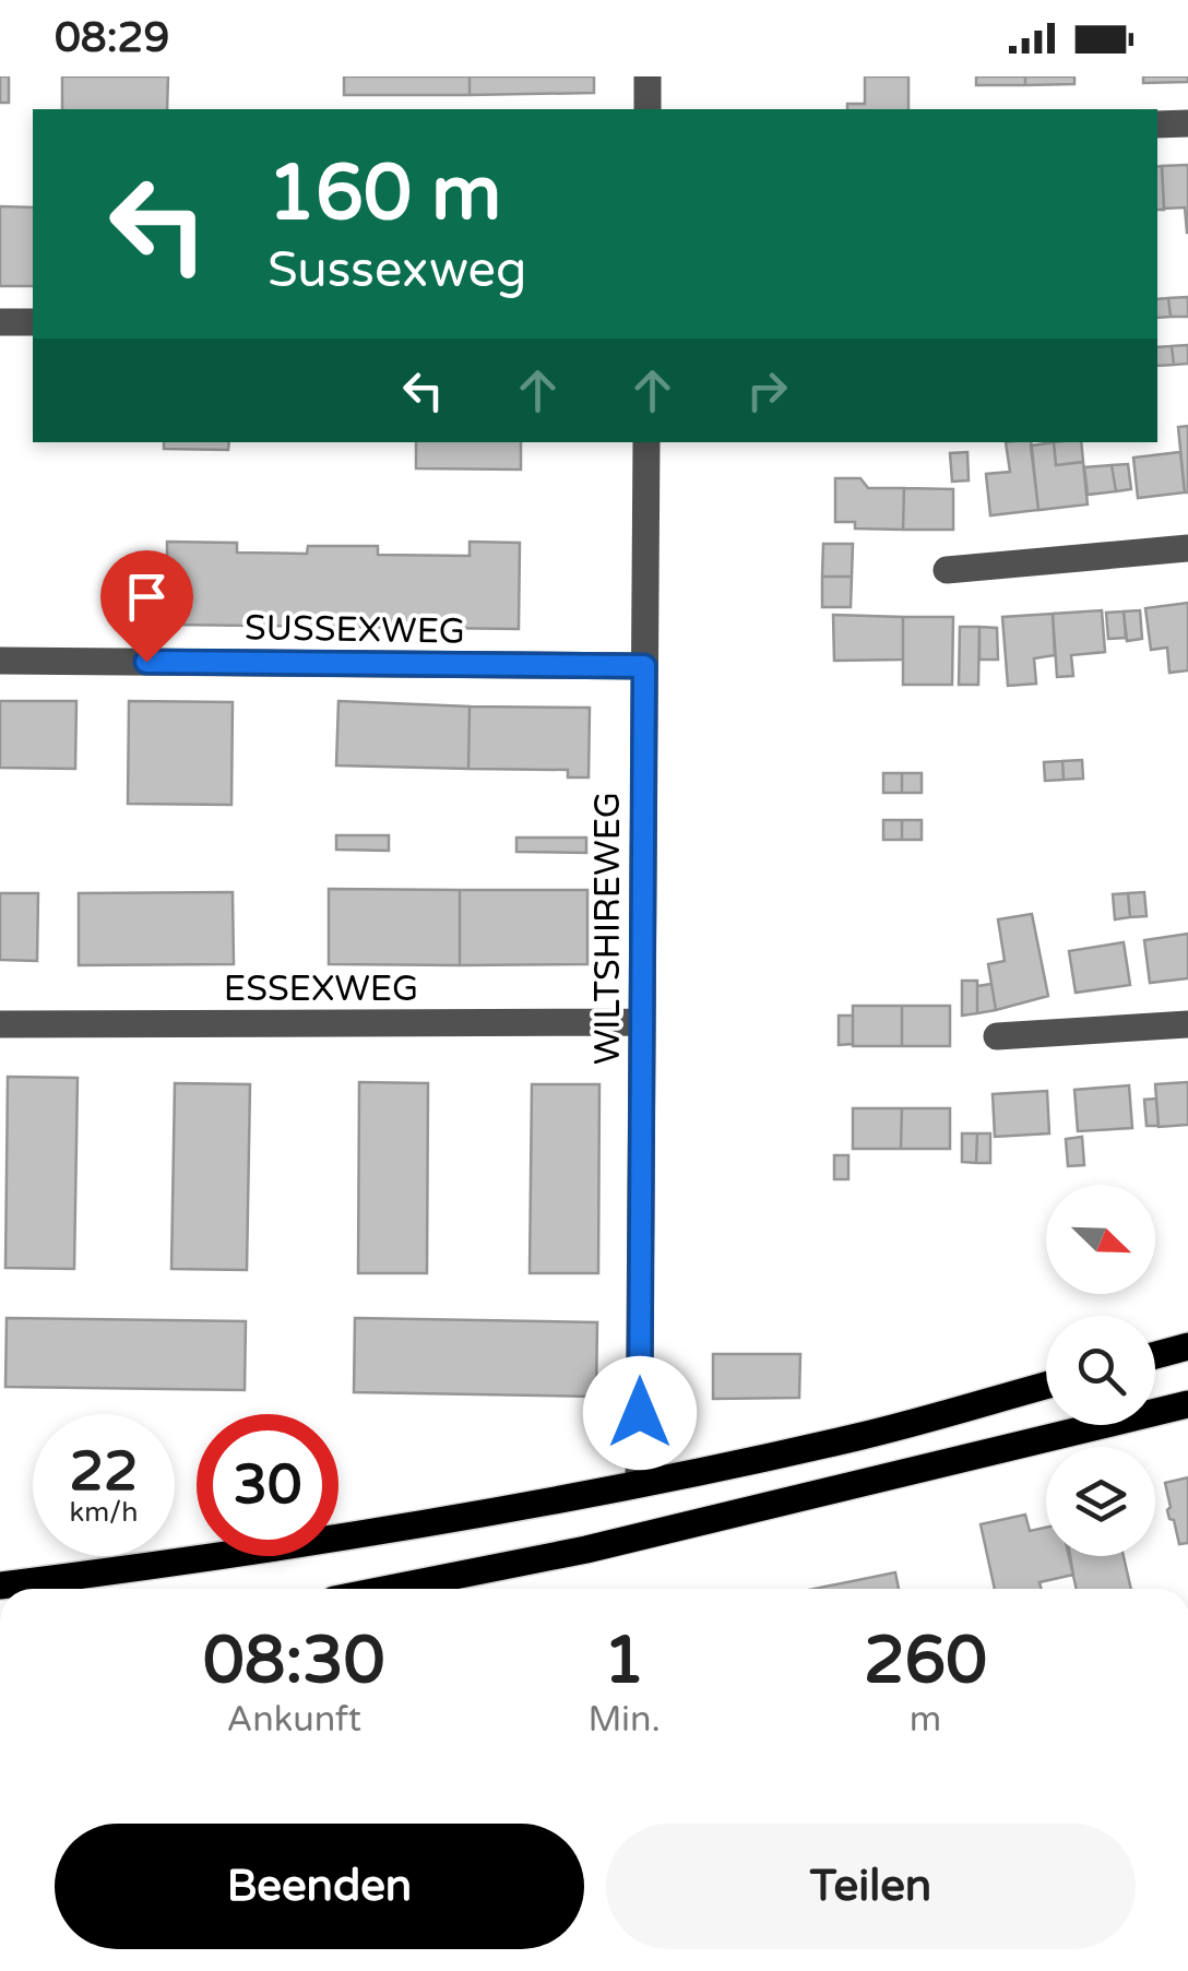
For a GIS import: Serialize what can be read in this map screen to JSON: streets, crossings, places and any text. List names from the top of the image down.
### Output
{
  "streets": {
    "street": ["SUSSEXWEG", "WILTSHIREWEG", "ESSEXWEG"]
  },
  "crossings": [
    ["SUSSEXWEG", "WILTSHIREWEG"],
    ["WILTSHIREWEG", "ESSEXWEG"]
  ],
  "north": "bottom right",
  "page": {
    "status": "08:29",
    "turn": ["160 m", "Sussexweg"],
    "speed": "22 km/h",
    "limit": "30",
    "eta": [
      "08:30",
      "Ankunft",
      "1",
      "Min.",
      "260",
      "m"
    ],
    "buttons": ["Beenden", "Teilen"]
  }
}
